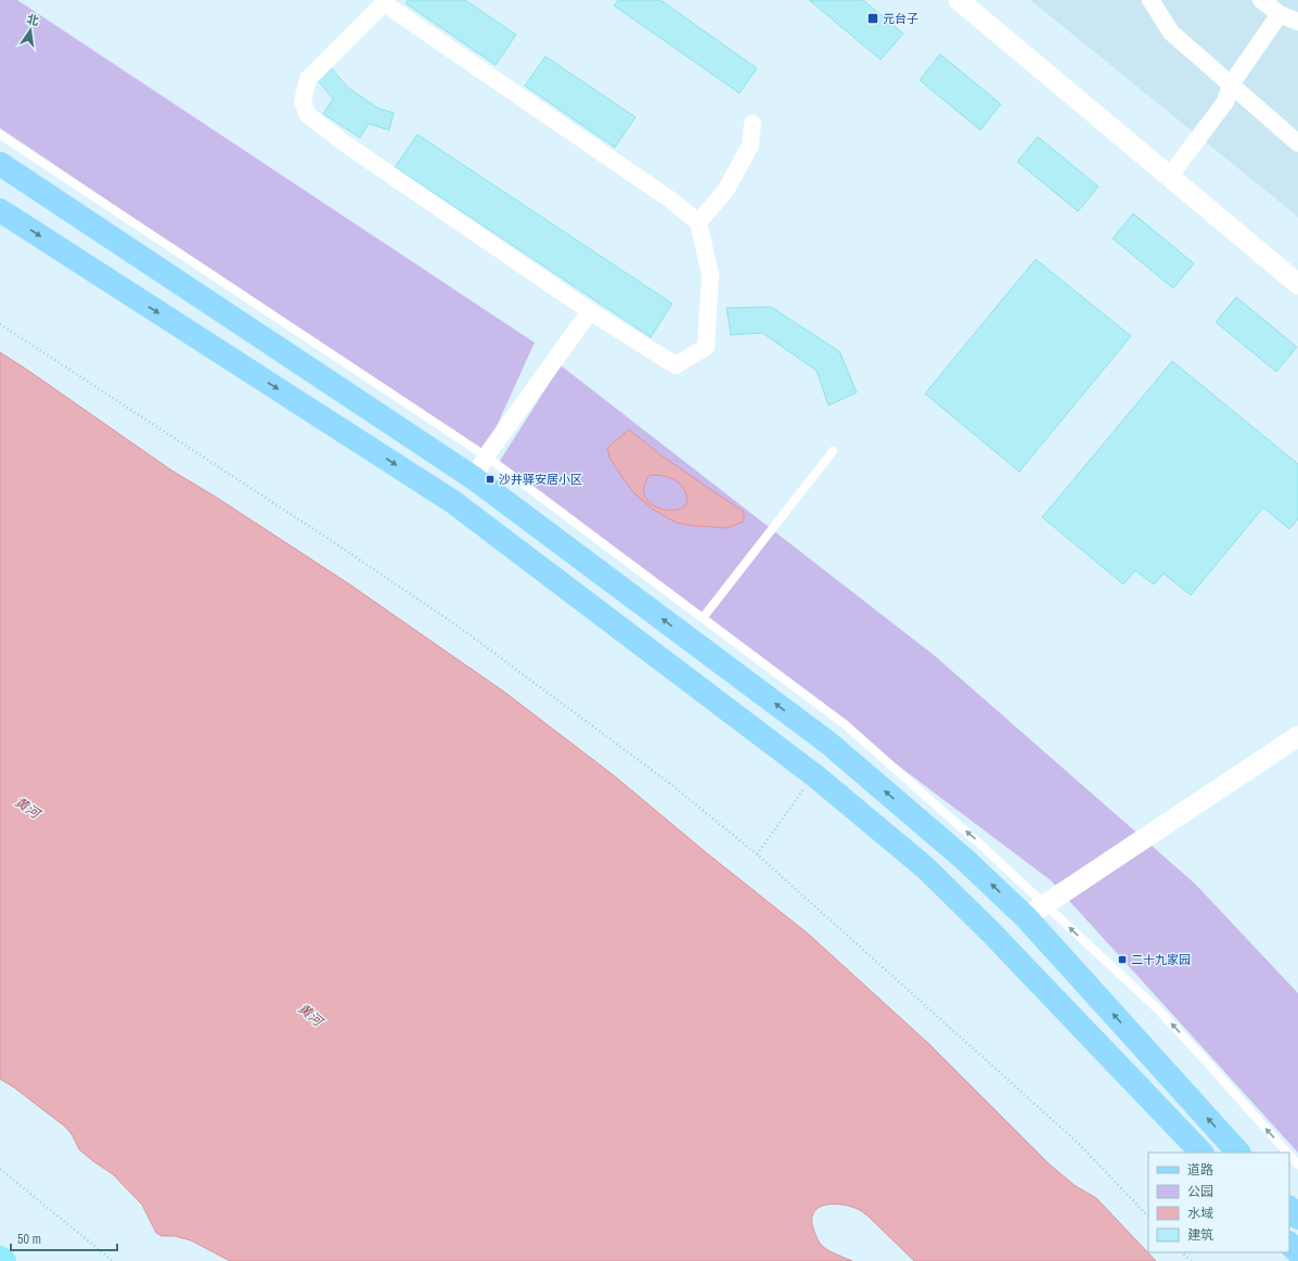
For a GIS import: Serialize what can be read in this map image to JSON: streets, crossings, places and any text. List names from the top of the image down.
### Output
{
  "water": ["黄河"],
  "places": {
    "transit": ["元台子", "沙井驿安居小区", "二十九家园"]
  },
  "legend": [
    "道路",
    "公园",
    "水域",
    "建筑"
  ],
  "scale_bar": "50 m",
  "north": "top"
}
